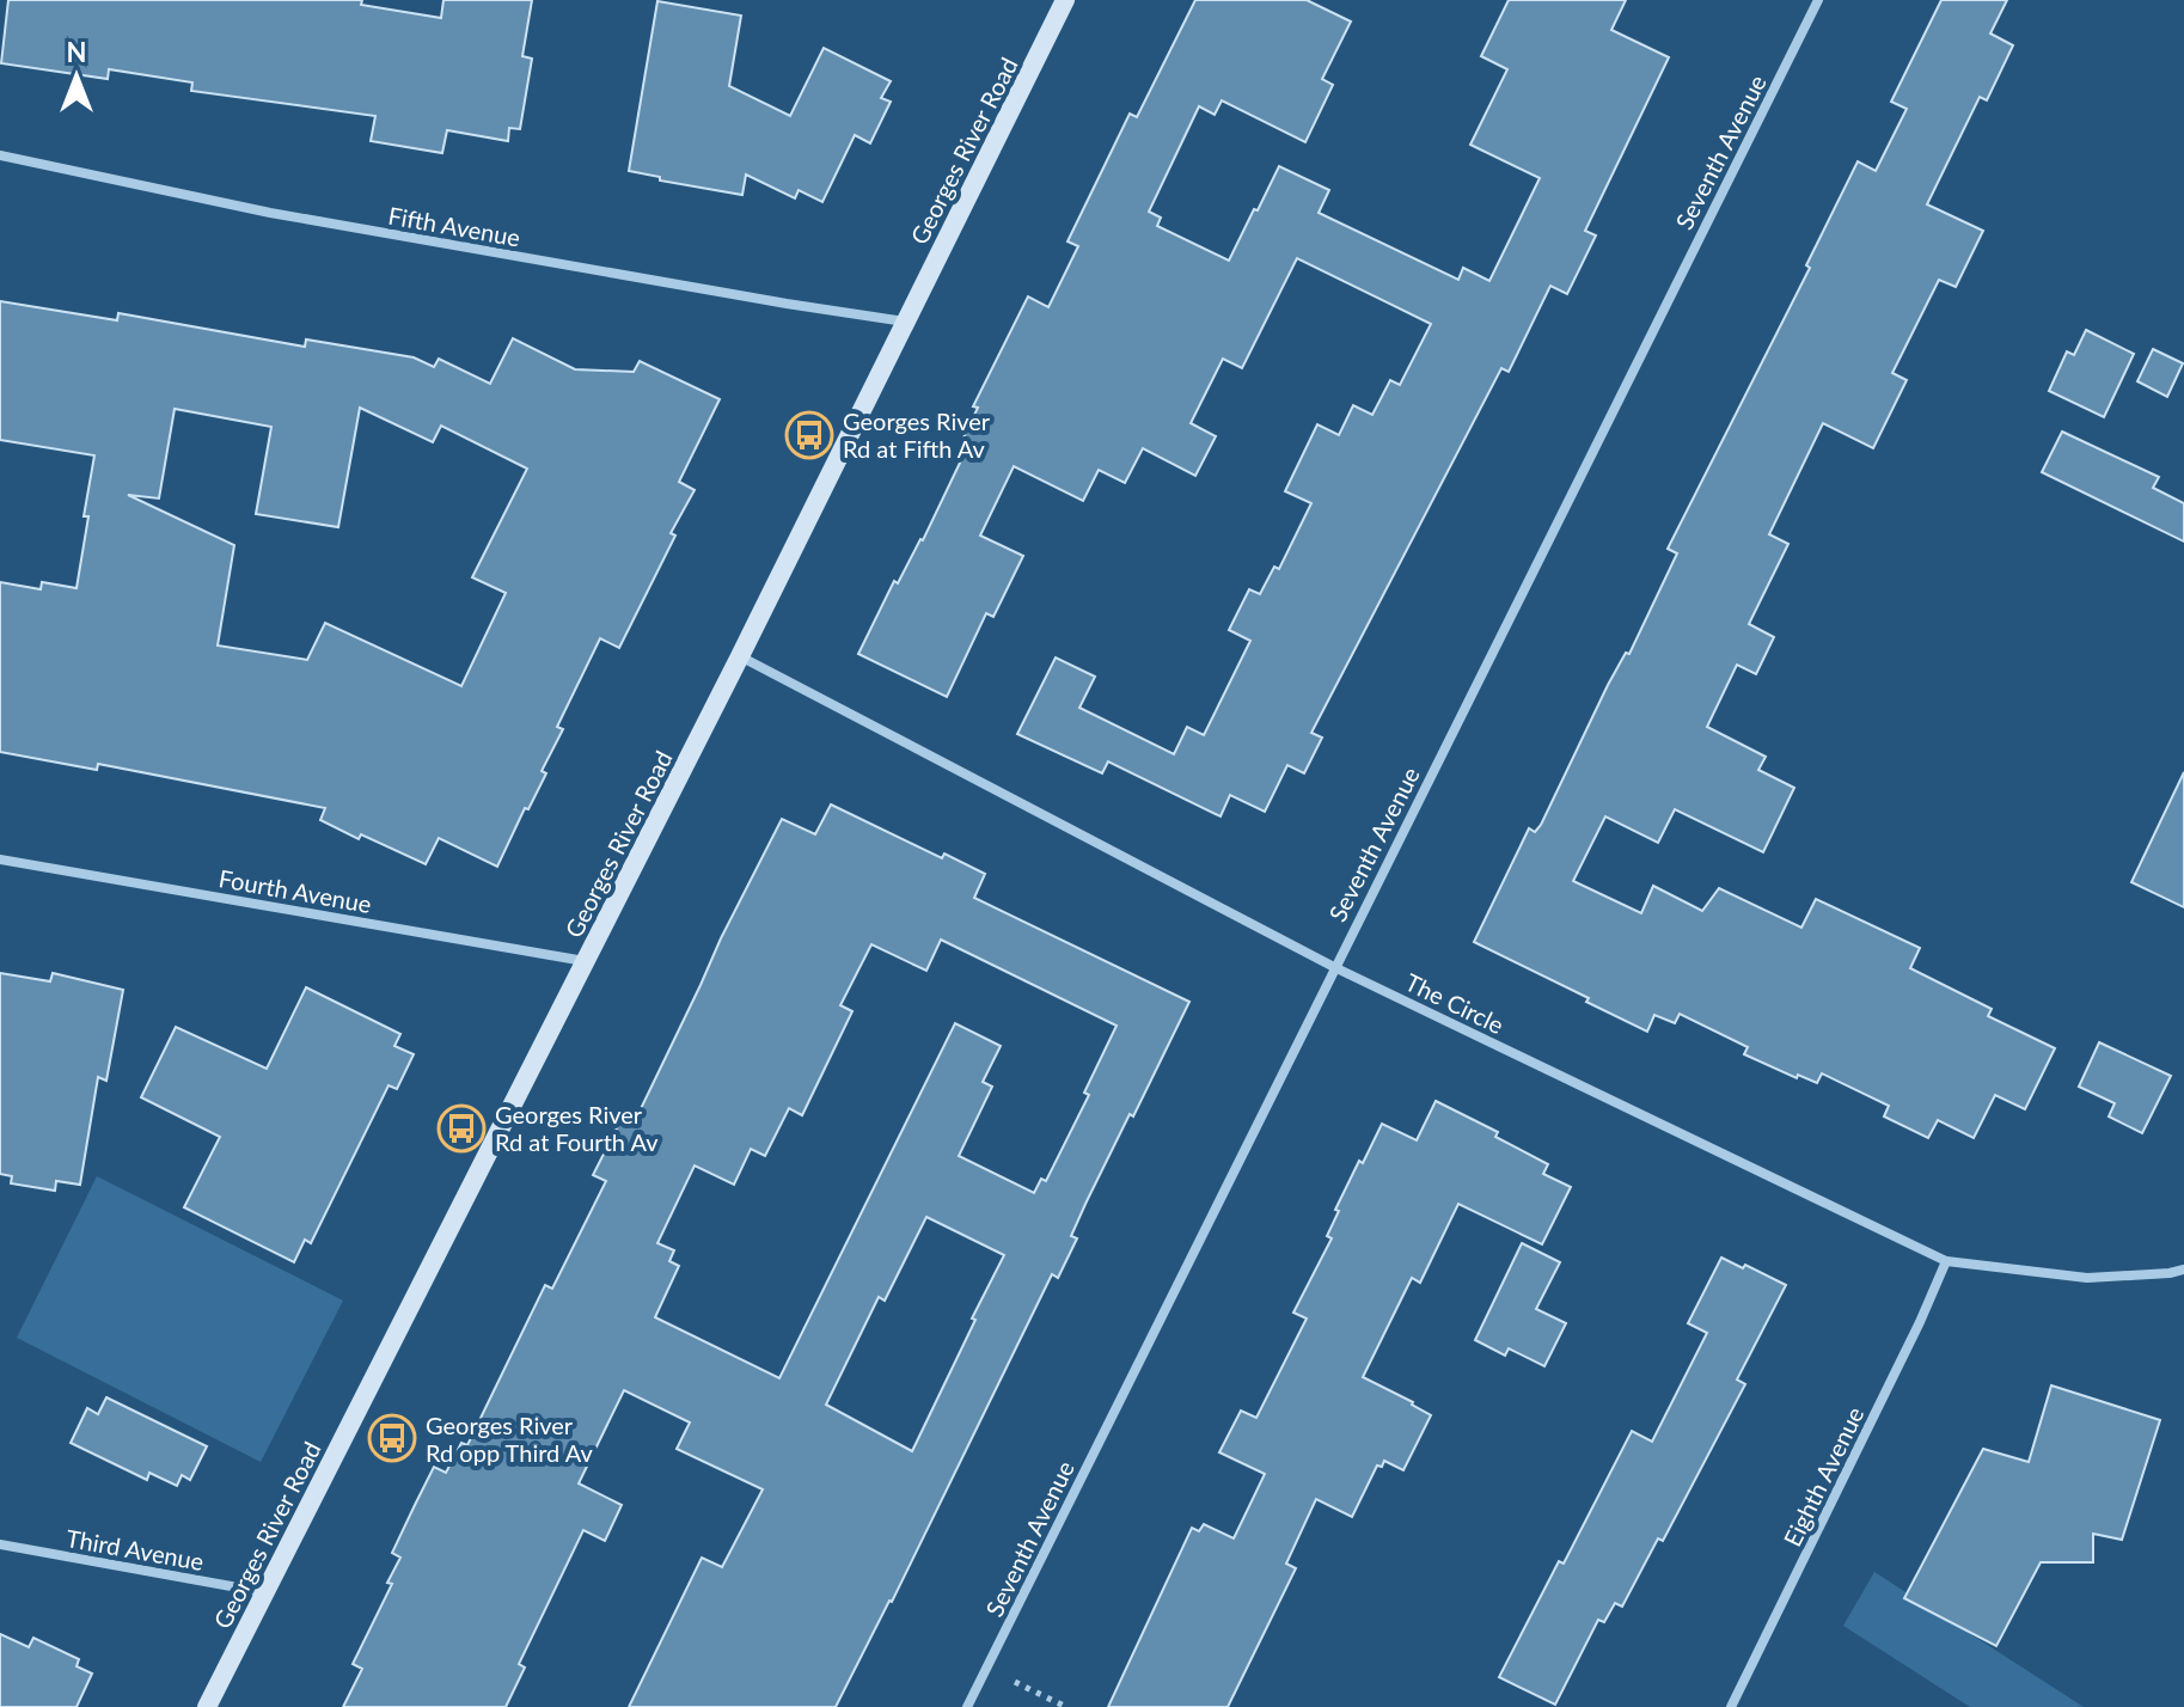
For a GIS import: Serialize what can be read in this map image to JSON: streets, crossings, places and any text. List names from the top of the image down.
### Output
{
  "streets": {
    "street": [
      "Georges River Road",
      "Seventh Avenue",
      "Fifth Avenue",
      "Fourth Avenue",
      "The Circle",
      "Eighth Avenue",
      "Third Avenue"
    ]
  },
  "crossings": [
    ["Georges River Road", "Fifth Avenue"],
    ["Georges River Road", "Fourth Avenue"],
    ["Georges River Road", "The Circle"],
    ["Georges River Road", "Third Avenue"],
    ["Seventh Avenue", "The Circle"],
    ["The Circle", "Eighth Avenue"]
  ],
  "places": {
    "bus stop": ["Georges River Rd at Fifth Av", "Georges River Rd at Fourth Av", "Georges River Rd opp Third Av"]
  },
  "north": "top"
}
